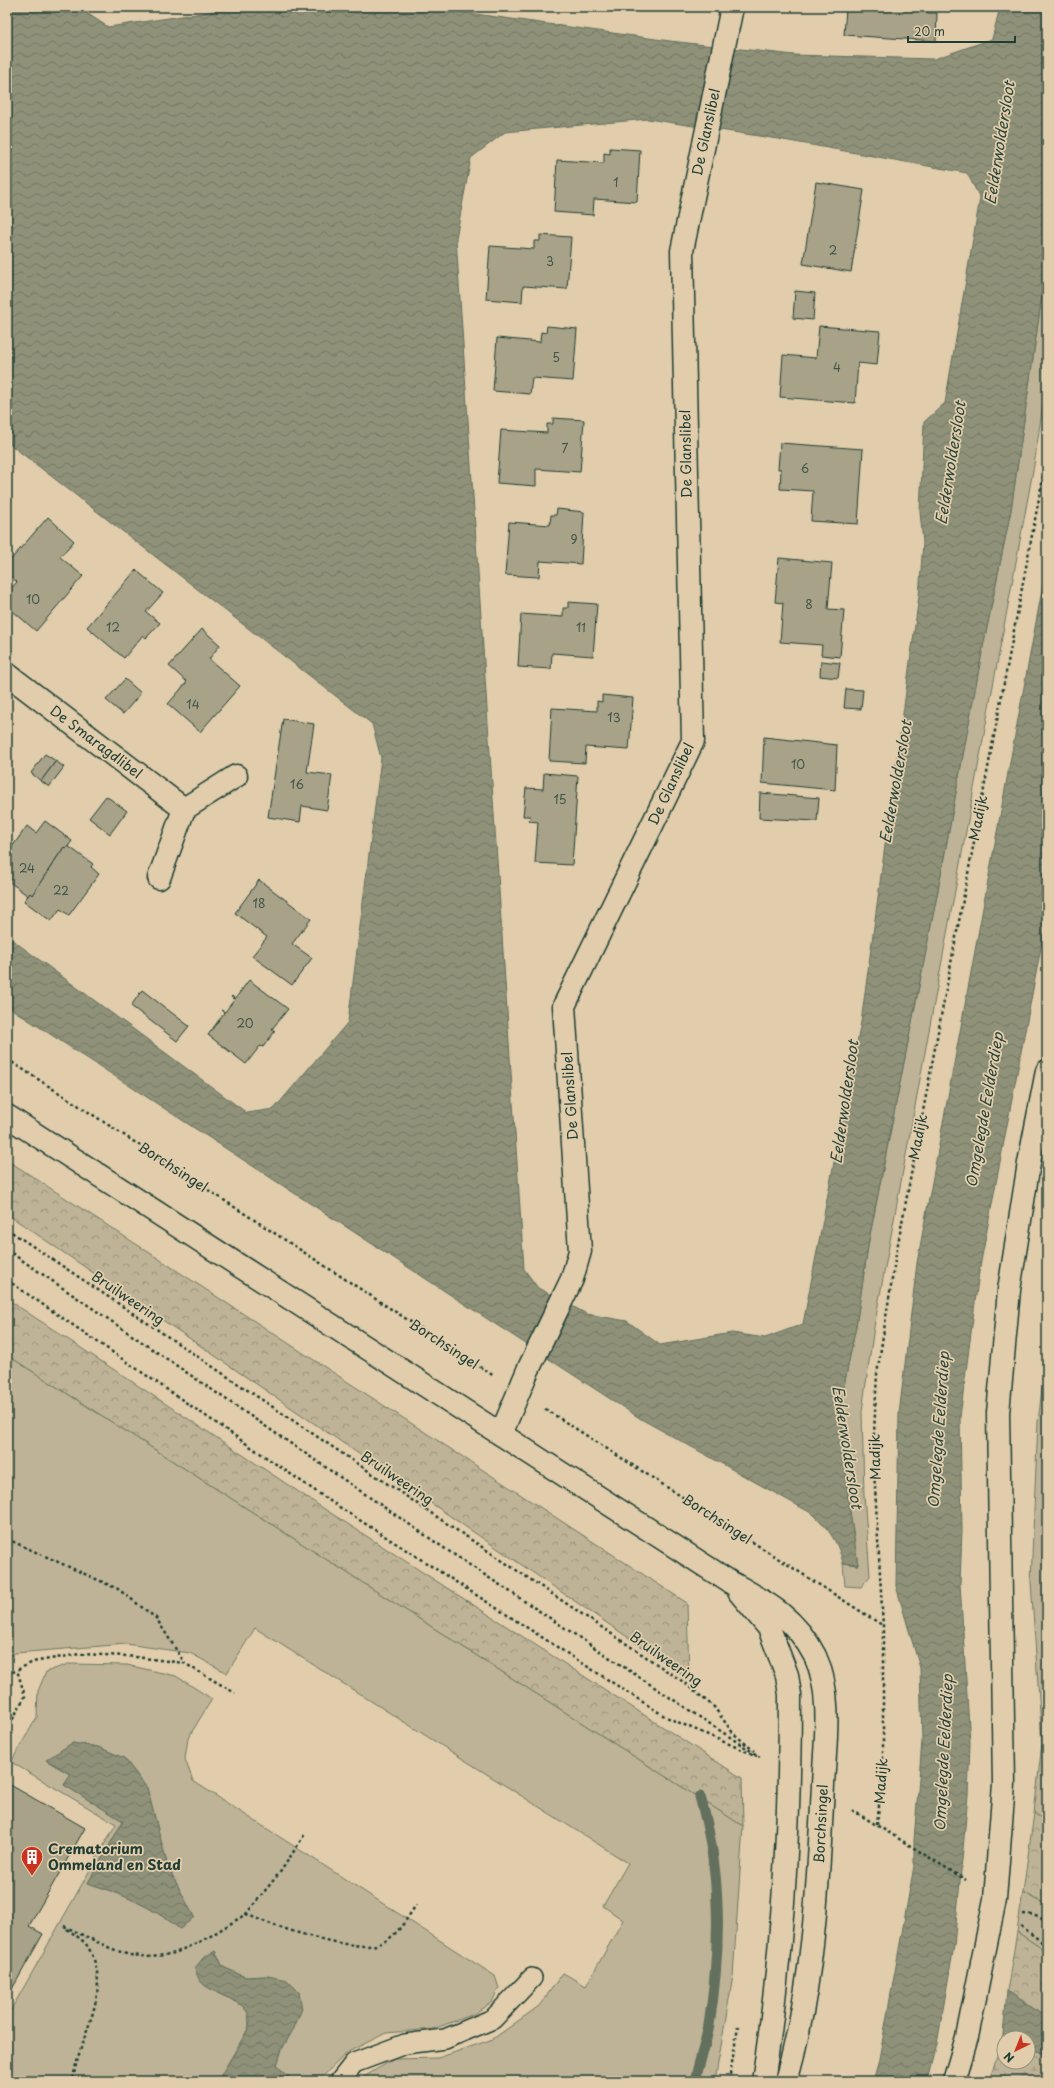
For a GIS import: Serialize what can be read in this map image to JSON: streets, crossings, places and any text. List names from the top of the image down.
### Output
{
  "streets": {
    "street": ["De Glanslibel", "De Smaragdlibel", "Borchsingel"],
    "path": ["Madijk", "Bruilweering"]
  },
  "crossings": [
    ["De Glanslibel", "Borchsingel"],
    ["Madijk", "Borchsingel"]
  ],
  "water": ["Eelderwoldersloot", "Omgelegde Eelderdiep"],
  "places": {
    "building": ["Crematorium Ommeland en Stad"]
  },
  "house_numbers": [
    "1",
    "2",
    "3",
    "5",
    "4",
    "7",
    "6",
    "9",
    "10",
    "8",
    "12",
    "11",
    "14",
    "13",
    "10",
    "16",
    "15",
    "24",
    "22",
    "18",
    "20"
  ],
  "scale_bar": "20 m",
  "north": "bottom left"
}
